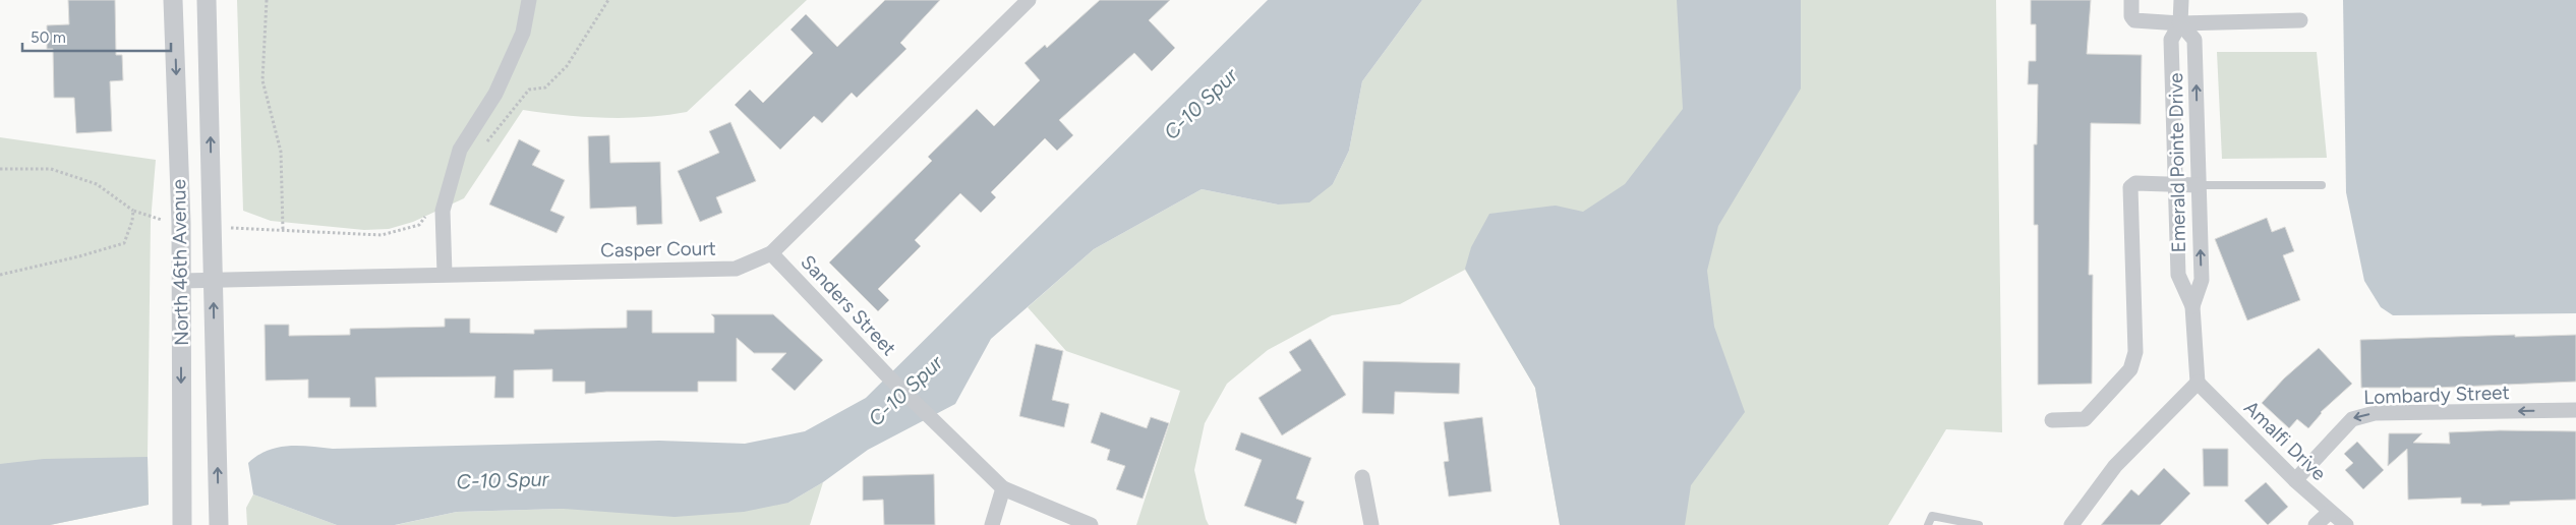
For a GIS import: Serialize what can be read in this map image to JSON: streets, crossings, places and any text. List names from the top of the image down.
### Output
{
  "streets": {
    "street": [
      "Emerald Pointe Drive",
      "Casper Court",
      "North 46th Avenue",
      "Sanders Street",
      "Lombardy Street",
      "Amalfi Drive"
    ]
  },
  "crossings": [
    ["Emerald Pointe Drive", "Amalfi Drive"],
    ["Casper Court", "North 46th Avenue"],
    ["Casper Court", "Sanders Street"],
    ["Lombardy Street", "Amalfi Drive"]
  ],
  "one_way": ["Lombardy Street"],
  "water": ["C-10 Spur"],
  "scale_bar": "50 m"
}
